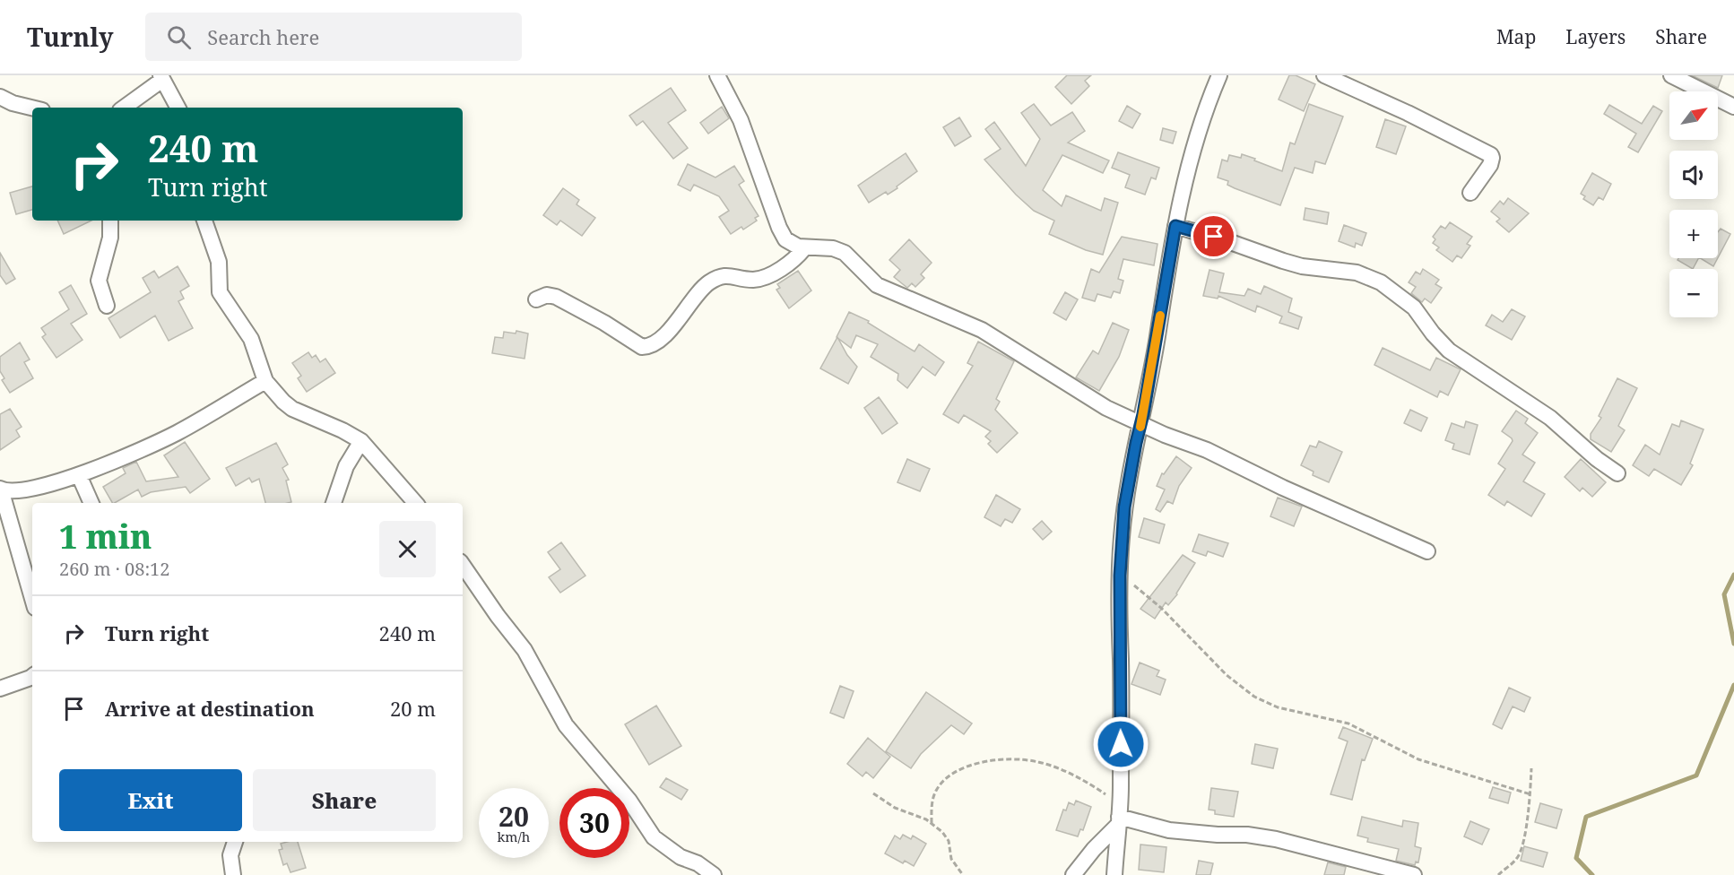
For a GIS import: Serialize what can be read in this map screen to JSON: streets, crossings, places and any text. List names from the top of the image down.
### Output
{
  "north": "top right",
  "page": {
    "header": "Turnly",
    "search": "Search here",
    "nav": ["Map", "Layers", "Share"],
    "map_buttons": ["+", "−"],
    "turn": ["240 m", "Turn right"],
    "heading": ["1 min", "260 m · 08:12"],
    "list": [
      {
        "name": "Turn right",
        "value": "240 m"
      },
      {
        "name": "Arrive at destination",
        "value": "20 m"
      }
    ],
    "buttons": ["Exit", "Share"],
    "speed": "20 km/h",
    "limit": "30"
  }
}
